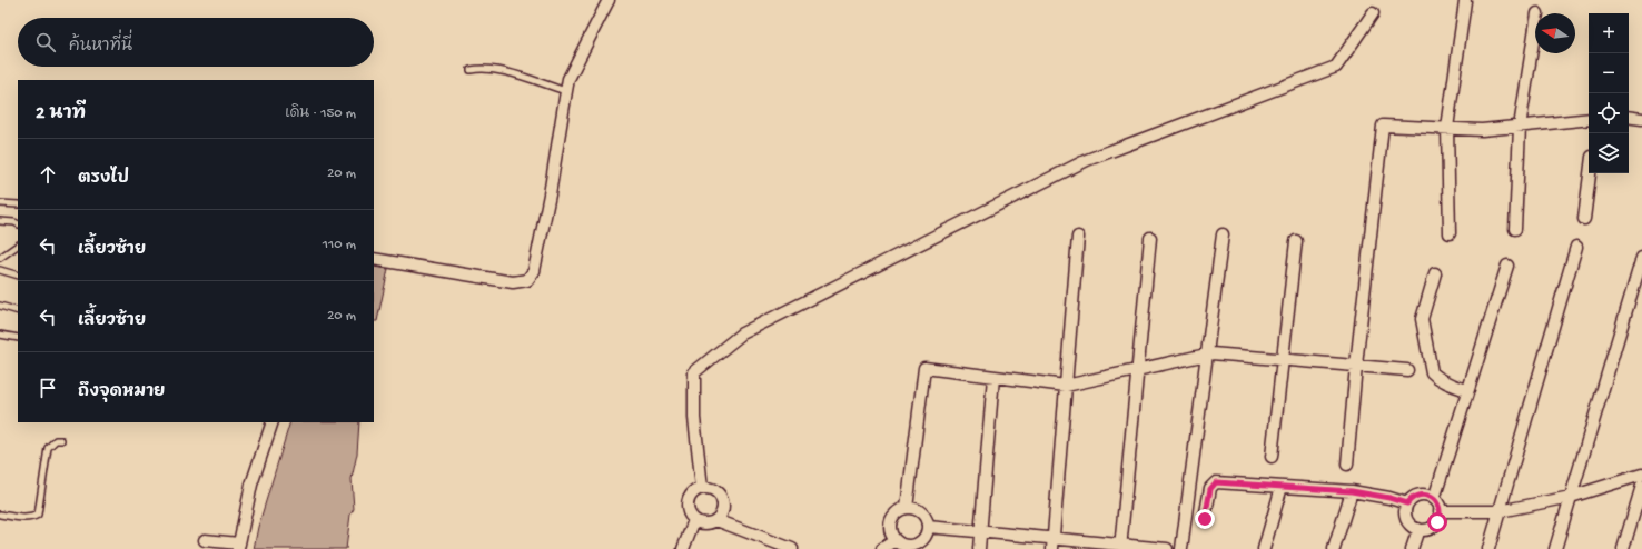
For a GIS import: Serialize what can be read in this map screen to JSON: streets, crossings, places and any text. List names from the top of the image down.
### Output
{
  "north": "left",
  "page": {
    "map_buttons": ["+", "−"],
    "search": "ค้นหาที่นี่",
    "heading": ["2 นาที", "เดิน · 150 m"],
    "list": [
      ["ตรงไป", "20 m"],
      ["เลี้ยวซ้าย", "110 m"],
      ["เลี้ยวซ้าย", "20 m"],
      "ถึงจุดหมาย"
    ]
  }
}
